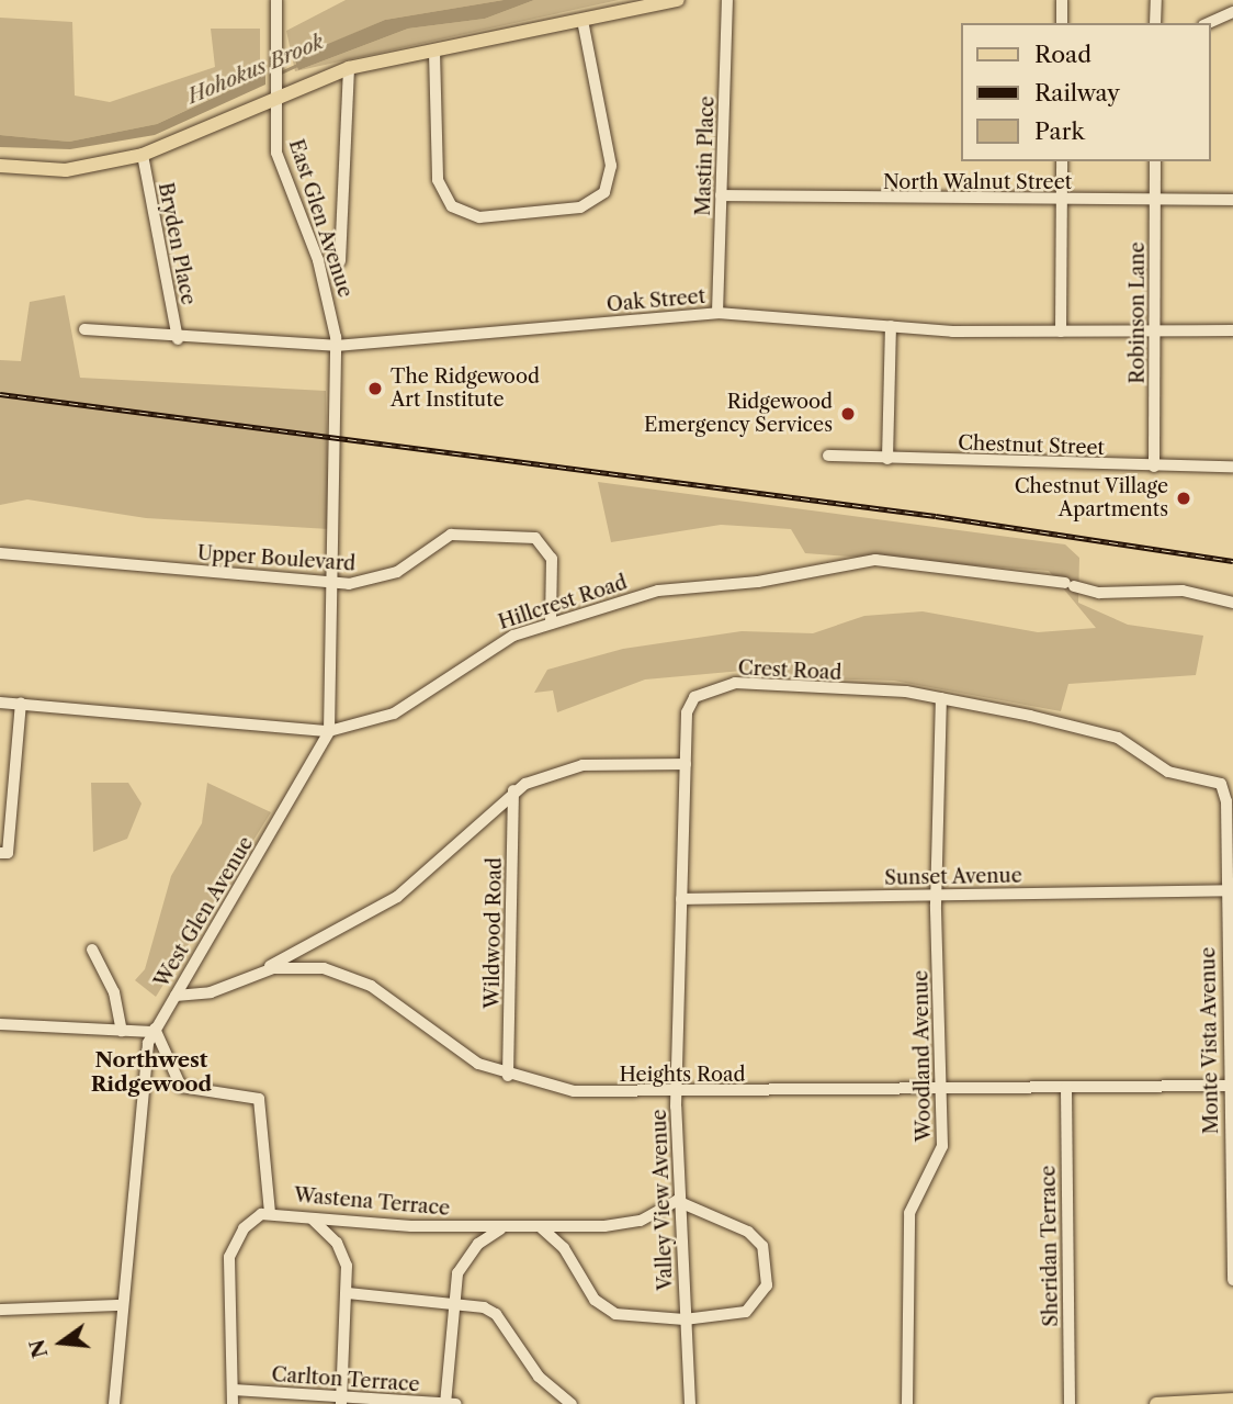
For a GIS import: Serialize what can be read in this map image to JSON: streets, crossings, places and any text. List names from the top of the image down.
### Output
{
  "streets": {
    "street": [
      "Mastin Place",
      "North Walnut Street",
      "East Glen Avenue",
      "Bryden Place",
      "Oak Street",
      "Robinson Lane",
      "Chestnut Street",
      "Upper Boulevard",
      "Hillcrest Road",
      "Crest Road",
      "Sunset Avenue",
      "West Glen Avenue",
      "Wildwood Road",
      "Monte Vista Avenue",
      "Woodland Avenue",
      "Heights Road",
      "Valley View Avenue",
      "Wastena Terrace",
      "Sheridan Terrace",
      "Carlton Terrace"
    ]
  },
  "crossings": [
    ["Mastin Place", "North Walnut Street"],
    ["Mastin Place", "Oak Street"],
    ["North Walnut Street", "Robinson Lane"],
    ["East Glen Avenue", "Oak Street"],
    ["East Glen Avenue", "West Glen Avenue"],
    ["Bryden Place", "Oak Street"],
    ["Oak Street", "Robinson Lane"],
    ["Robinson Lane", "Chestnut Street"],
    ["Upper Boulevard", "Hillcrest Road"],
    ["Upper Boulevard", "West Glen Avenue"],
    ["Hillcrest Road", "West Glen Avenue"],
    ["Crest Road", "Monte Vista Avenue"],
    ["Crest Road", "Woodland Avenue"],
    ["Crest Road", "Valley View Avenue"],
    ["Sunset Avenue", "Monte Vista Avenue"],
    ["Sunset Avenue", "Woodland Avenue"],
    ["Sunset Avenue", "Valley View Avenue"],
    ["West Glen Avenue", "Heights Road"],
    ["Wildwood Road", "Heights Road"],
    ["Monte Vista Avenue", "Heights Road"],
    ["Woodland Avenue", "Heights Road"],
    ["Heights Road", "Valley View Avenue"],
    ["Heights Road", "Sheridan Terrace"],
    ["Valley View Avenue", "Wastena Terrace"],
    ["Wastena Terrace", "Carlton Terrace"]
  ],
  "districts": ["Northwest Ridgewood"],
  "water": ["Hohokus Brook"],
  "places": ["The Ridgewood Art Institute", "Ridgewood Emergency Services", "Chestnut Village Apartments"],
  "legend": ["Road", "Railway", "Park"],
  "north": "left"
}
